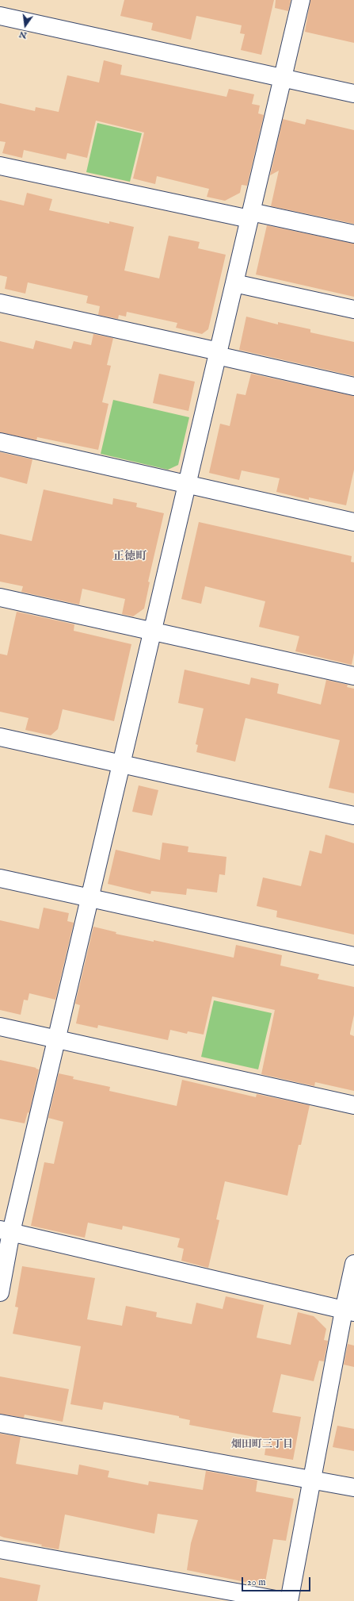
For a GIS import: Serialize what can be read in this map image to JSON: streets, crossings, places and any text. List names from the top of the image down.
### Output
{
  "districts": ["正徳町", "畑田町三丁目"],
  "scale_bar": "20 m",
  "north": "bottom"
}
